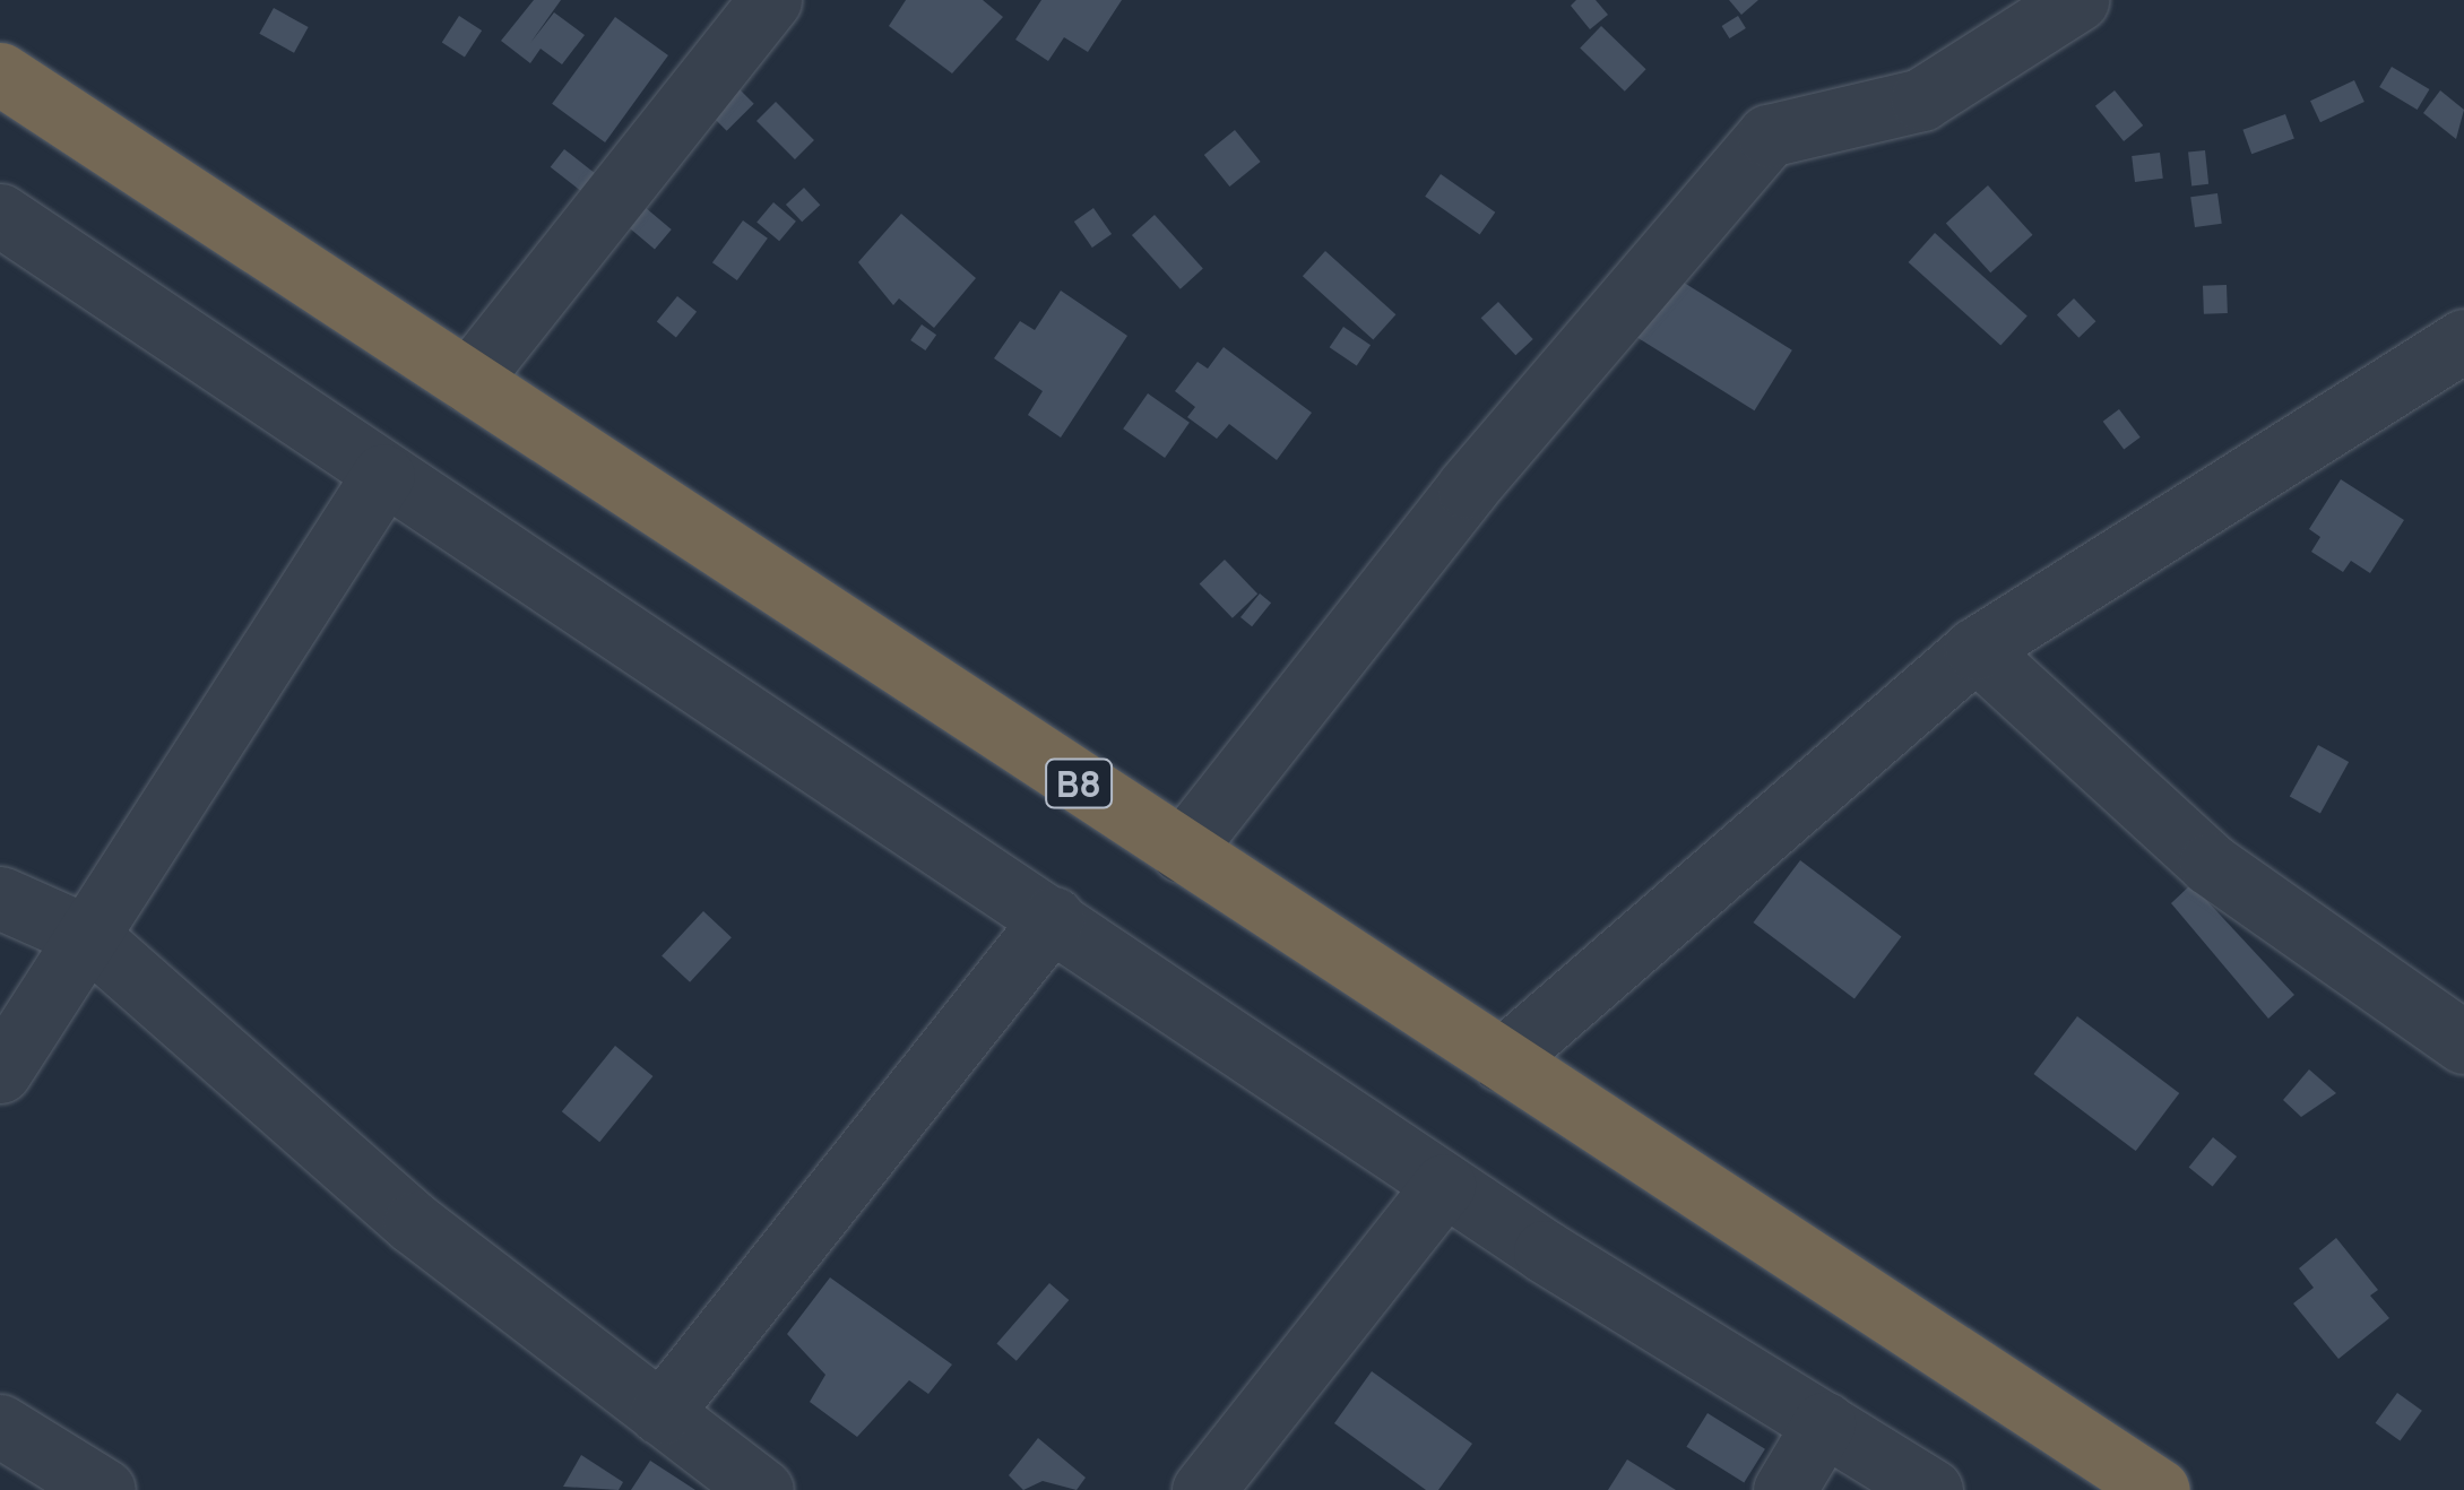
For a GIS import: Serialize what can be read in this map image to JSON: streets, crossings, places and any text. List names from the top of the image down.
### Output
{
  "streets": {
    "highway": ["B8"]
  }
}
